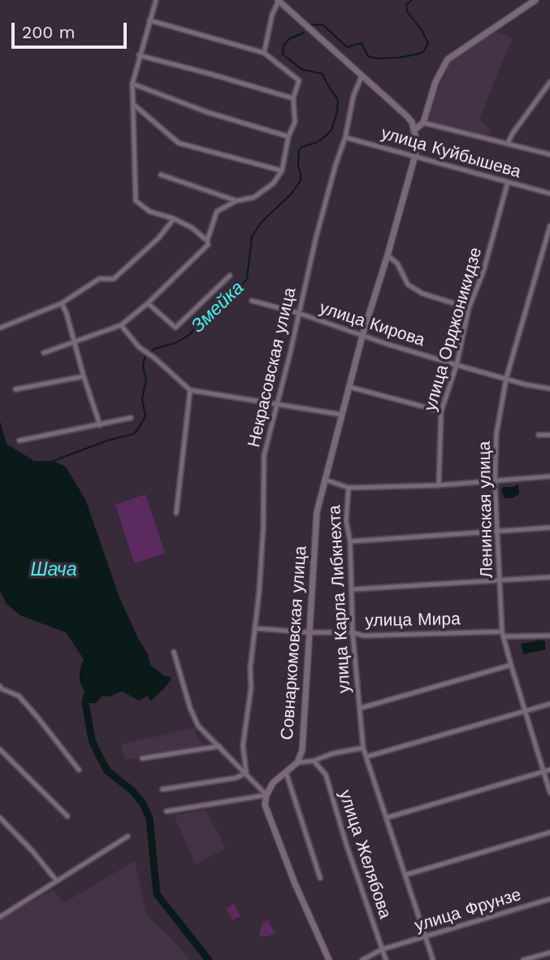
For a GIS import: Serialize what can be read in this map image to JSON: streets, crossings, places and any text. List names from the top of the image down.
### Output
{
  "streets": {
    "street": [
      "улица Куйбышева",
      "улица Кирова",
      "улица Орджоникидзе",
      "Некрасовская улица",
      "Ленинская улица",
      "улица Карла Либкнехта",
      "улица Мира",
      "Совнаркомовская улица",
      "улица Желябова",
      "улица Фрунзе"
    ]
  },
  "crossings": [
    ["улица Куйбышева", "улица Орджоникидзе"],
    ["улица Куйбышева", "Некрасовская улица"],
    ["улица Кирова", "улица Орджоникидзе"],
    ["улица Кирова", "Некрасовская улица"],
    ["улица Кирова", "Ленинская улица"],
    ["Некрасовская улица", "улица Мира"],
    ["Ленинская улица", "улица Мира"],
    ["улица Карла Либкнехта", "улица Мира"],
    ["улица Карла Либкнехта", "Совнаркомовская улица"],
    ["улица Карла Либкнехта", "улица Фрунзе"],
    ["улица Мира", "Совнаркомовская улица"],
    ["улица Желябова", "улица Фрунзе"]
  ],
  "water": ["Змейка", "Шача"],
  "scale_bar": "200 m"
}
